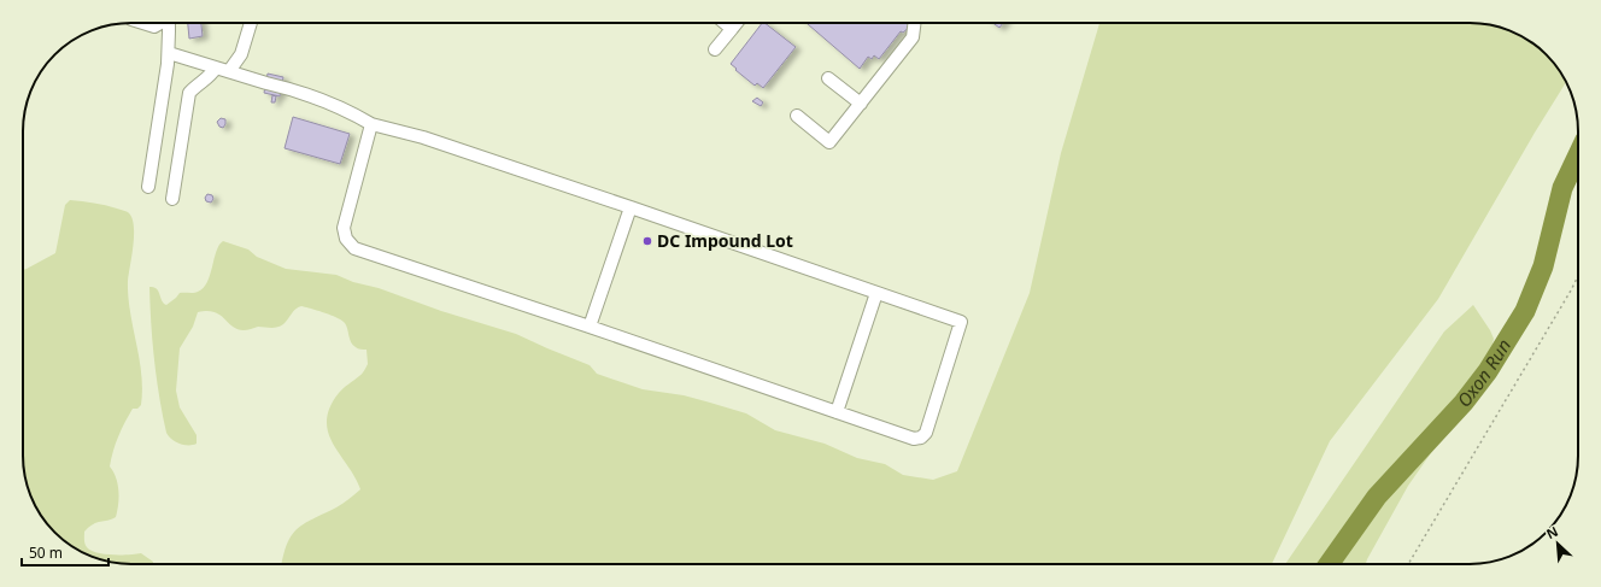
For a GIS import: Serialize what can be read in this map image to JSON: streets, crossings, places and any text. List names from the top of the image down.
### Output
{
  "water": ["Oxon Run"],
  "places": ["DC Impound Lot"],
  "scale_bar": "50 m",
  "north": "top left"
}
